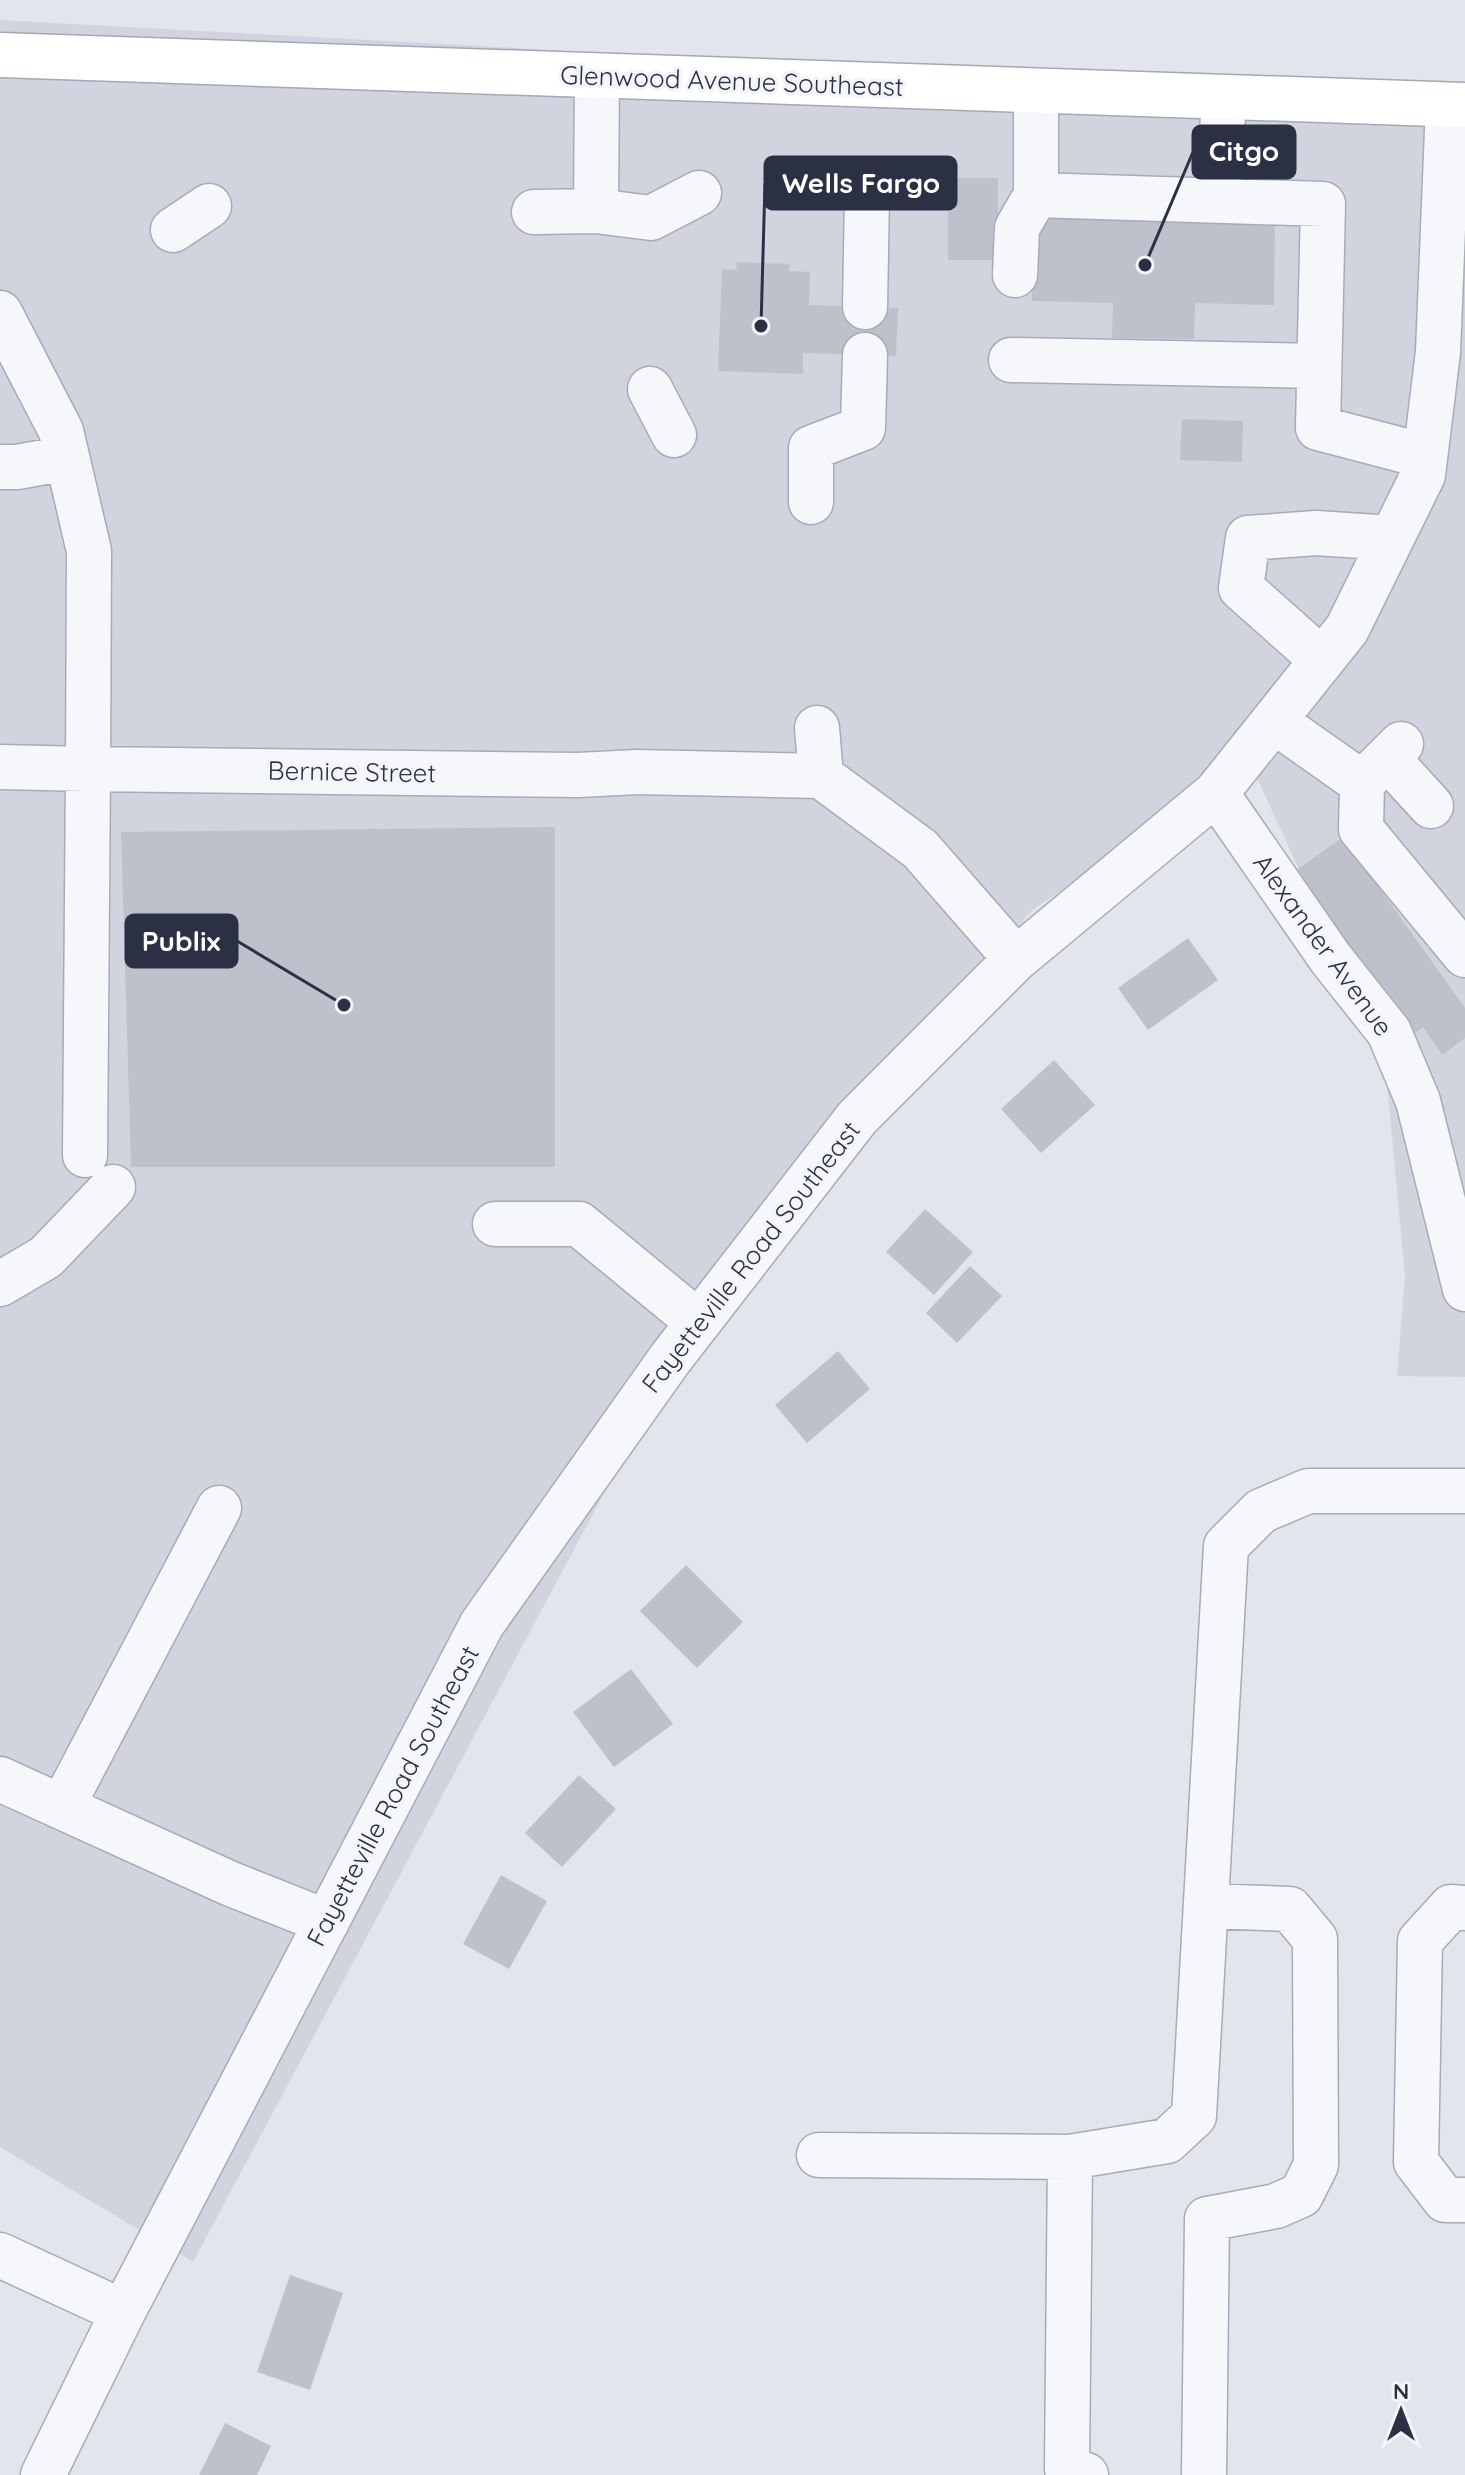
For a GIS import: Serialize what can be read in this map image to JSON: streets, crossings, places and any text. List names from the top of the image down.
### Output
{
  "streets": {
    "main road": ["Glenwood Avenue Southeast"],
    "street": ["Bernice Street", "Alexander Avenue", "Fayetteville Road Southeast"]
  },
  "crossings": [
    ["Glenwood Avenue Southeast", "Fayetteville Road Southeast"],
    ["Alexander Avenue", "Fayetteville Road Southeast"]
  ],
  "places": ["Citgo", "Wells Fargo", "Publix"],
  "north": "top"
}
